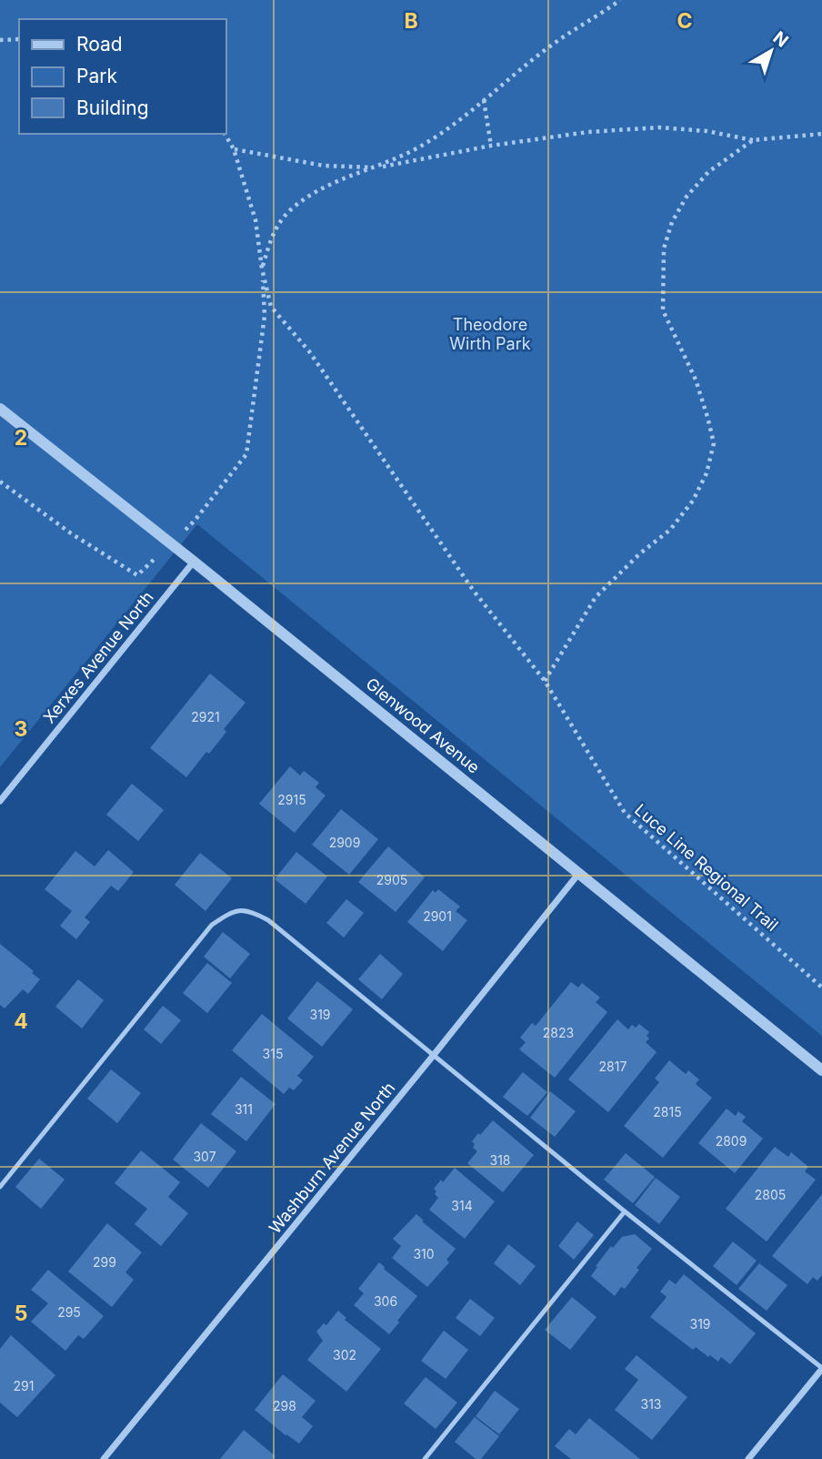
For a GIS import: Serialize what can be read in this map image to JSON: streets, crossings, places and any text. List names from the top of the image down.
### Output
{
  "streets": {
    "street": ["Xerxes Avenue North", "Glenwood Avenue", "Washburn Avenue North"],
    "path": ["Luce Line Regional Trail"]
  },
  "crossings": [
    ["Xerxes Avenue North", "Glenwood Avenue"],
    ["Glenwood Avenue", "Washburn Avenue North"]
  ],
  "parks": ["Theodore Wirth Park"],
  "house_numbers": [
    "2921",
    "2915",
    "2909",
    "2905",
    "2901",
    "319",
    "2823",
    "315",
    "2817",
    "311",
    "2815",
    "2809",
    "307",
    "318",
    "2805",
    "314",
    "310",
    "299",
    "306",
    "295",
    "319",
    "302",
    "291",
    "313",
    "298"
  ],
  "legend": ["Road", "Park", "Building"],
  "north": "top right",
  "grid": {
    "columns": ["B", "C"],
    "rows": [
      "2",
      "3",
      "4",
      "5"
    ]
  }
}
